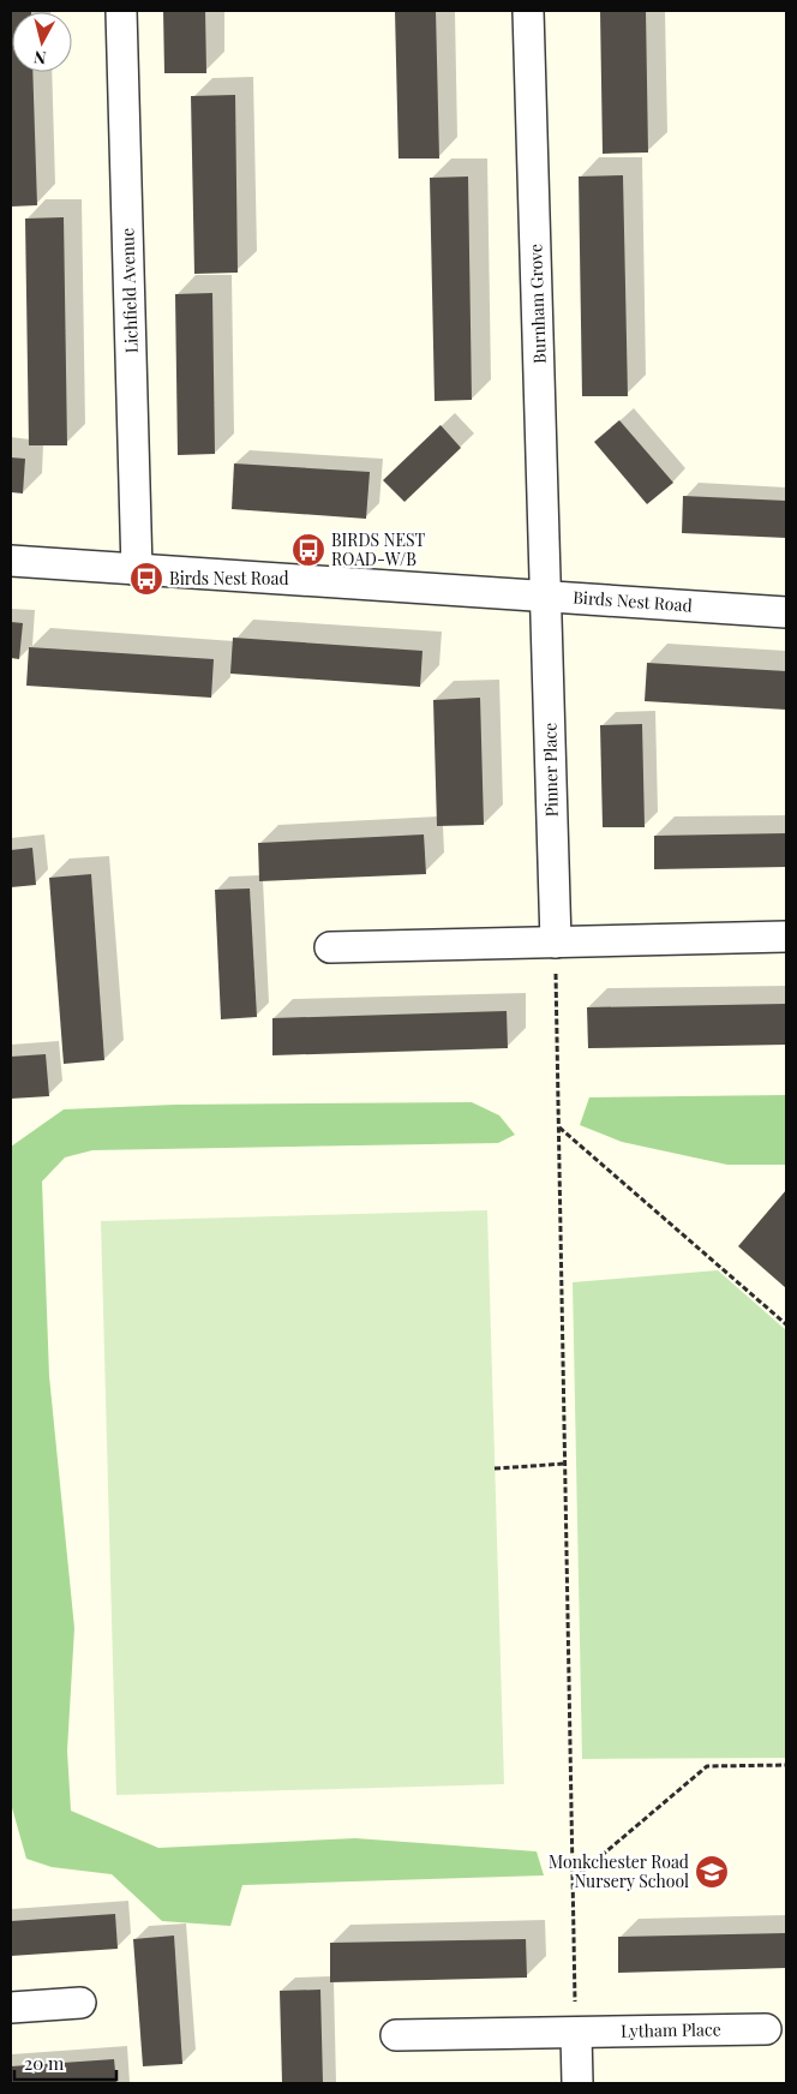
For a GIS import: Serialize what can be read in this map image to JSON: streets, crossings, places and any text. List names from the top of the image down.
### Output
{
  "streets": {
    "street": [
      "Lichfield Avenue",
      "Burnham Grove",
      "Birds Nest Road",
      "Pinner Place",
      "Lytham Place"
    ]
  },
  "crossings": [
    ["Lichfield Avenue", "Birds Nest Road"],
    ["Burnham Grove", "Birds Nest Road"],
    ["Burnham Grove", "Pinner Place"],
    ["Birds Nest Road", "Pinner Place"]
  ],
  "places": {
    "bus stop": ["BIRDS NEST ROAD-W/B", "Birds Nest Road"],
    "school or university": ["Monkchester Road Nursery School"]
  },
  "scale_bar": "20 m",
  "north": "bottom"
}
